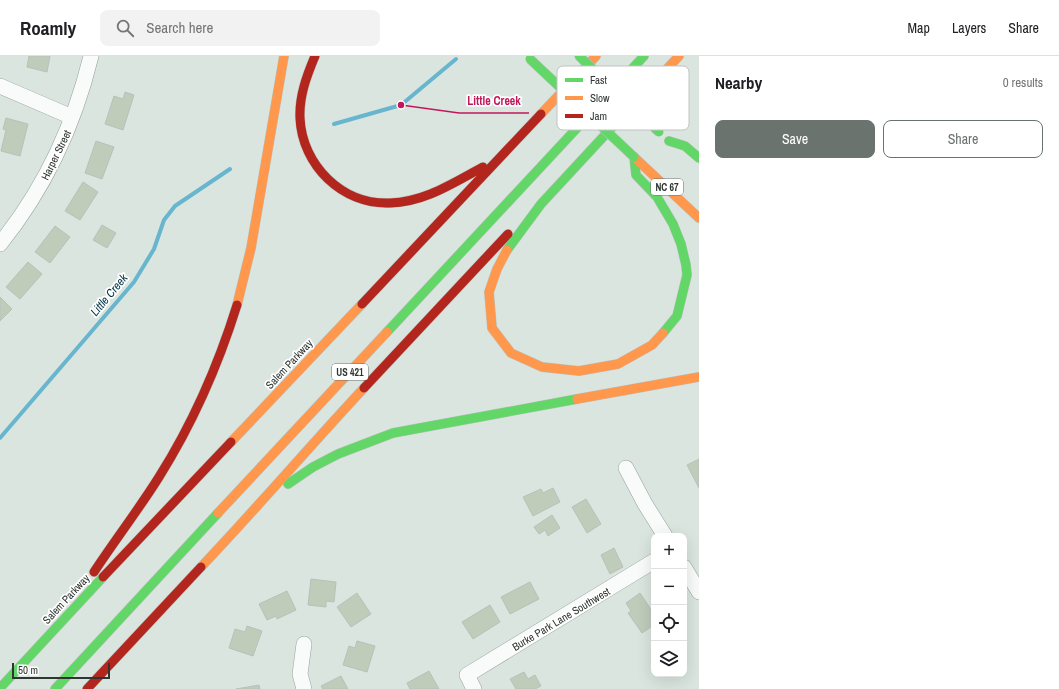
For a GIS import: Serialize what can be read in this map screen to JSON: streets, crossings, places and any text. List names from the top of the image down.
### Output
{
  "streets": {
    "main road": ["NC 67", "Salem Parkway", "US 421"],
    "street": ["Harper Street", "Burke Park Lane Southwest"]
  },
  "water": ["Little Creek"],
  "places": ["Little Creek"],
  "legend": ["Fast", "Slow", "Jam"],
  "scale_bar": "50 m",
  "page": {
    "header": "Roamly",
    "search": "Search here",
    "nav": ["Map", "Layers", "Share"],
    "heading": ["Nearby", "0 results"],
    "buttons": ["Save", "Share"],
    "map_buttons": ["+", "−"],
    "scale": "50 m"
  }
}
